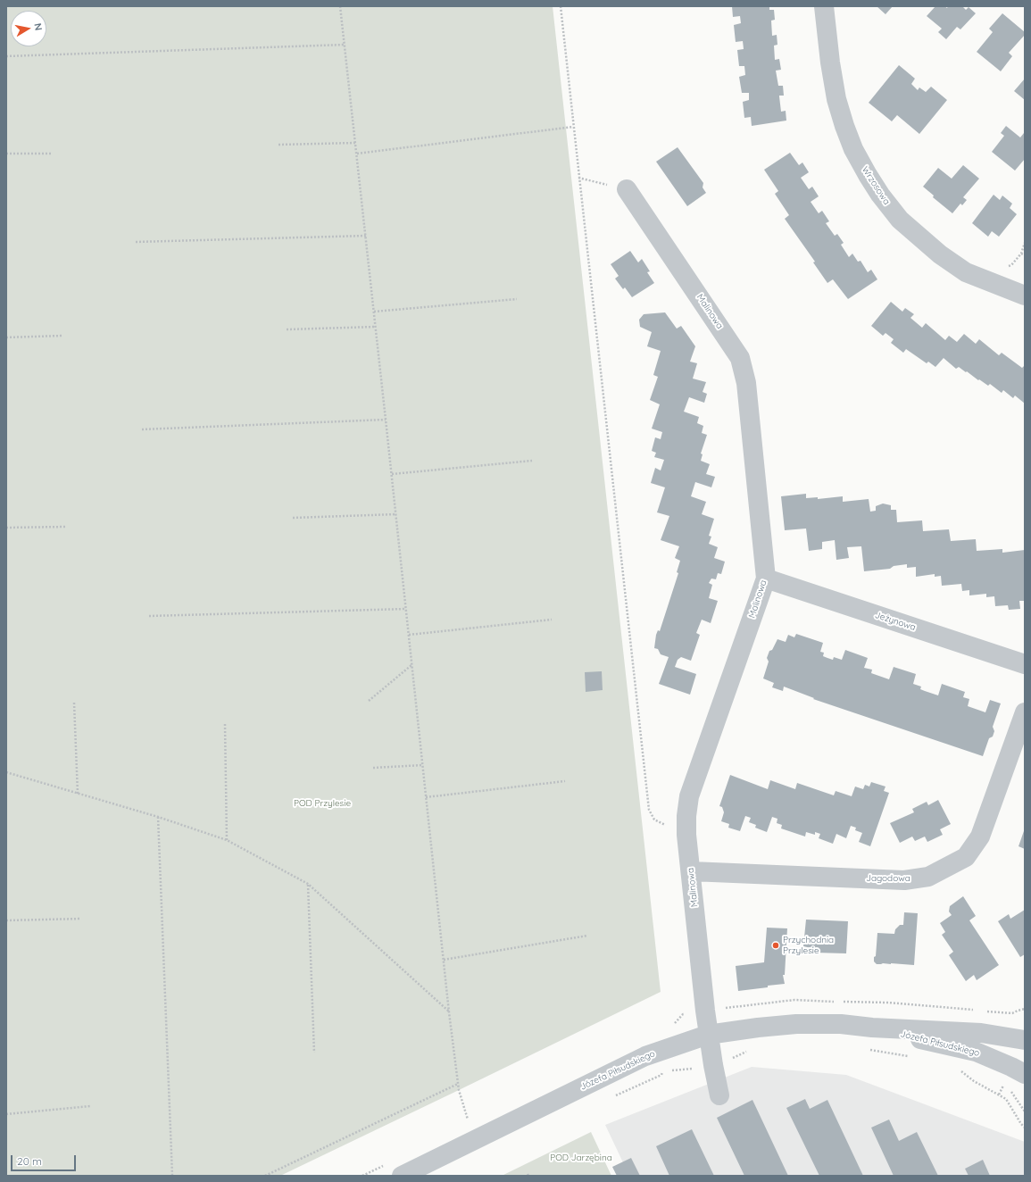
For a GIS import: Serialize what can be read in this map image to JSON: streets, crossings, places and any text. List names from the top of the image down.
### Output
{
  "streets": {
    "street": [
      "Wrzosowa",
      "Malinowa",
      "Jeżynowa",
      "Jagodowa",
      "Józefa Piłsudskiego"
    ]
  },
  "crossings": [
    ["Malinowa", "Jeżynowa"],
    ["Malinowa", "Jagodowa"],
    ["Malinowa", "Józefa Piłsudskiego"]
  ],
  "parks": ["POD Przylesie", "POD Jarzębina"],
  "places": ["Przychodnia Przylesie"],
  "scale_bar": "20 m",
  "north": "right"
}
